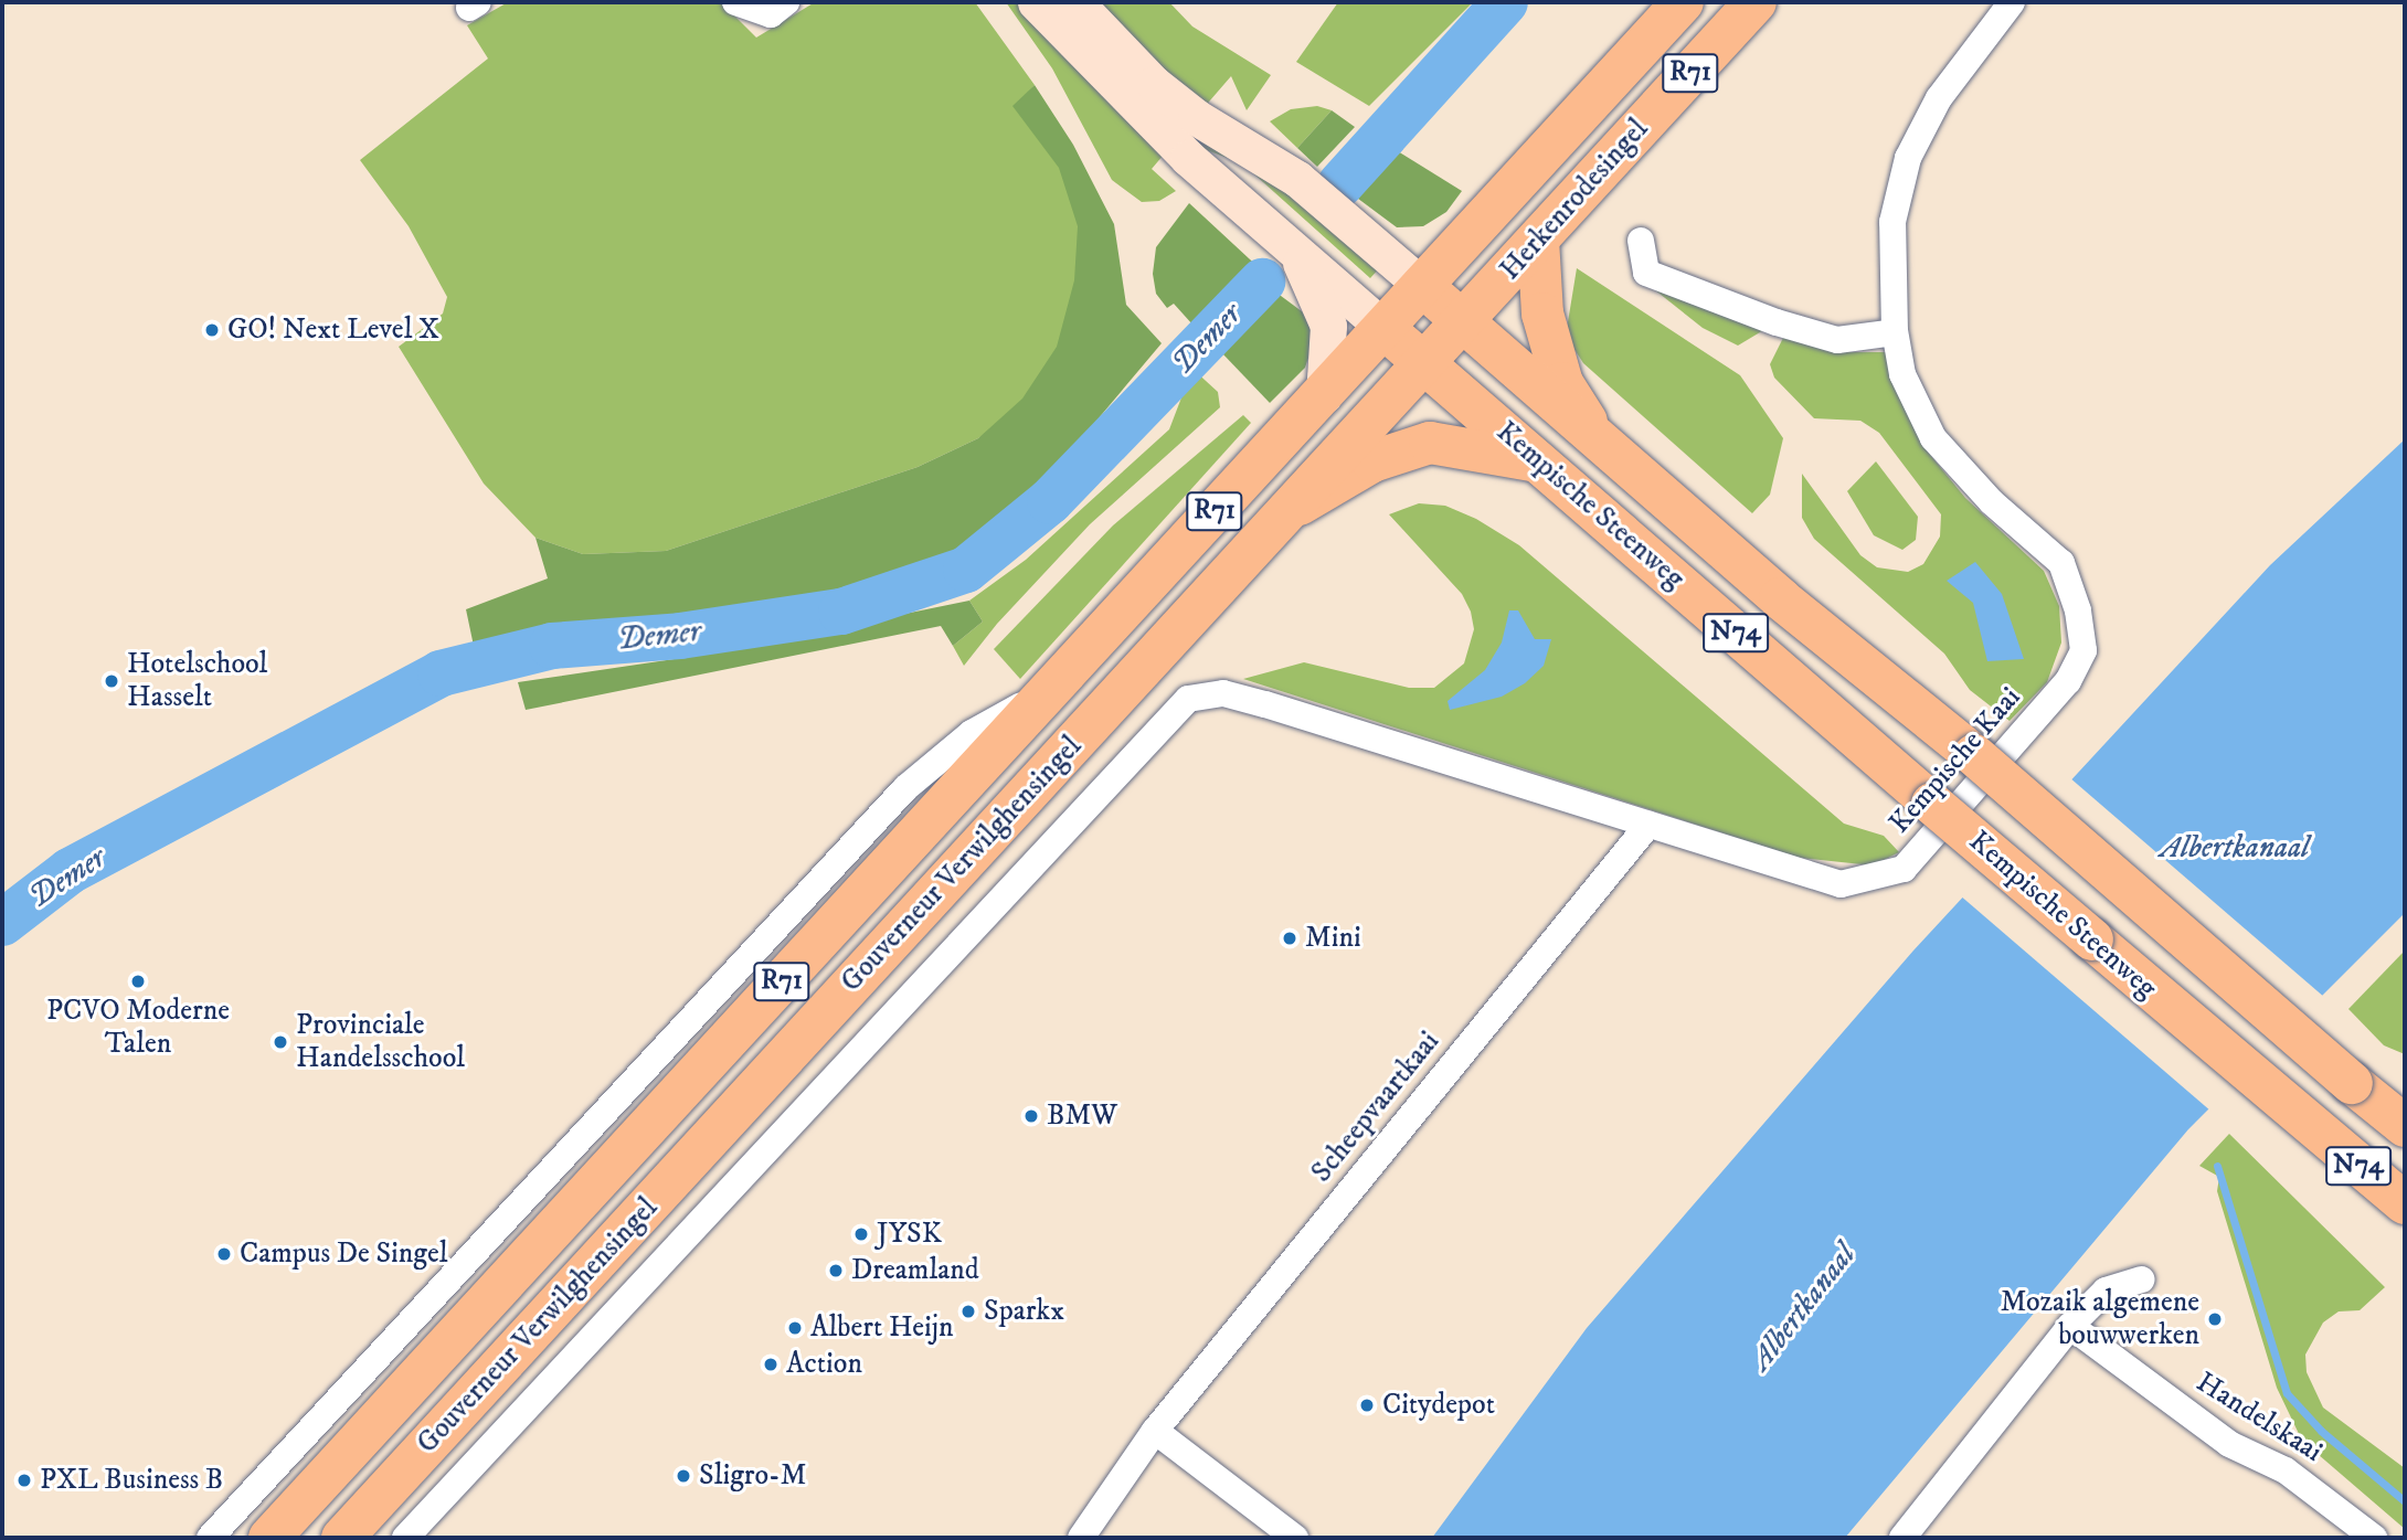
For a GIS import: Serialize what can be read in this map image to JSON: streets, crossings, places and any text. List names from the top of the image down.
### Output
{
  "streets": {
    "main road": [
      "R71",
      "Herkenrodesingel",
      "Kempische Steenweg",
      "N74",
      "Gouverneur Verwilghensingel"
    ],
    "street": ["Kempische Kaai", "Scheepvaartkaai", "Handelskaai"]
  },
  "crossings": [
    ["Herkenrodesingel", "Kempische Steenweg"],
    ["Herkenrodesingel", "Gouverneur Verwilghensingel"],
    ["Kempische Steenweg", "Gouverneur Verwilghensingel"],
    ["Kempische Kaai", "Gouverneur Verwilghensingel"],
    ["Kempische Kaai", "Scheepvaartkaai"]
  ],
  "water": ["Demer", "Albertkanaal"],
  "places": [
    "GO! Next Level X",
    "Hotelschool Hasselt",
    "Mini",
    "PCVO Moderne Talen",
    "Provinciale Handelsschool",
    "BMW",
    "JYSK",
    "Campus De Singel",
    "Dreamland",
    "Sparkx",
    "Mozaik algemene bouwwerken",
    "Albert Heijn",
    "Action",
    "Citydepot",
    "Sligro-M",
    "PXL Business B"
  ]
}
